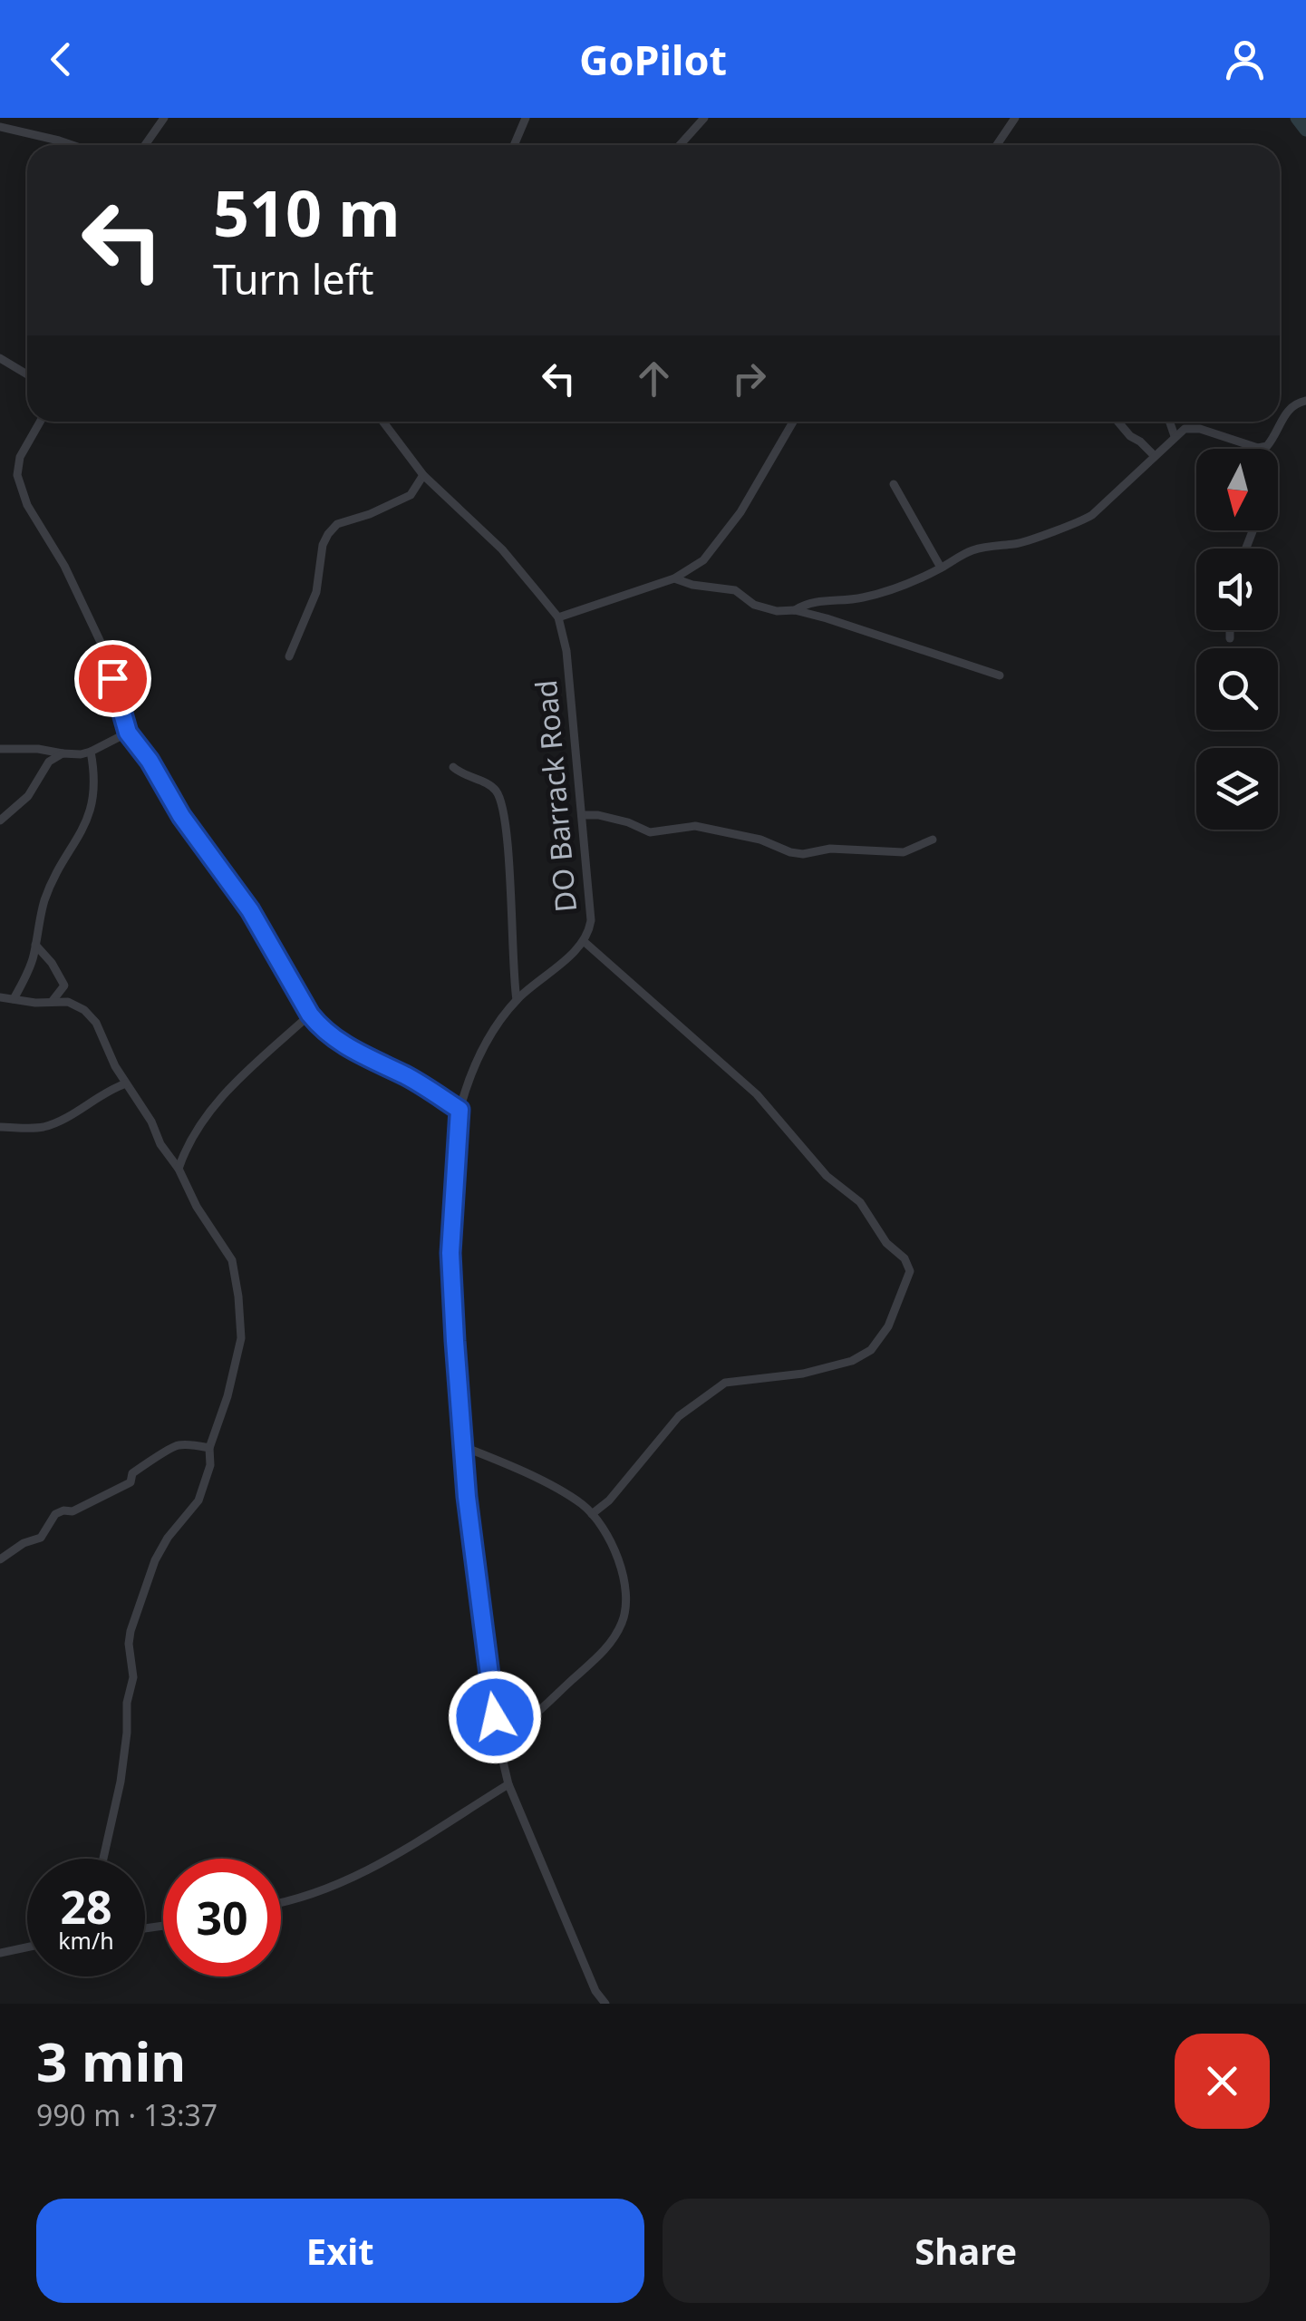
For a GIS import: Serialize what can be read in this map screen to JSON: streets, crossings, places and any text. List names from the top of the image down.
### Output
{
  "streets": {
    "street": ["DO Barrack Road"]
  },
  "north": "bottom",
  "page": {
    "header": "GoPilot",
    "turn": ["510 m", "Turn left"],
    "speed": "28 km/h",
    "limit": "30",
    "heading": ["3 min", "990 m · 13:37"],
    "buttons": ["Exit", "Share"]
  }
}
